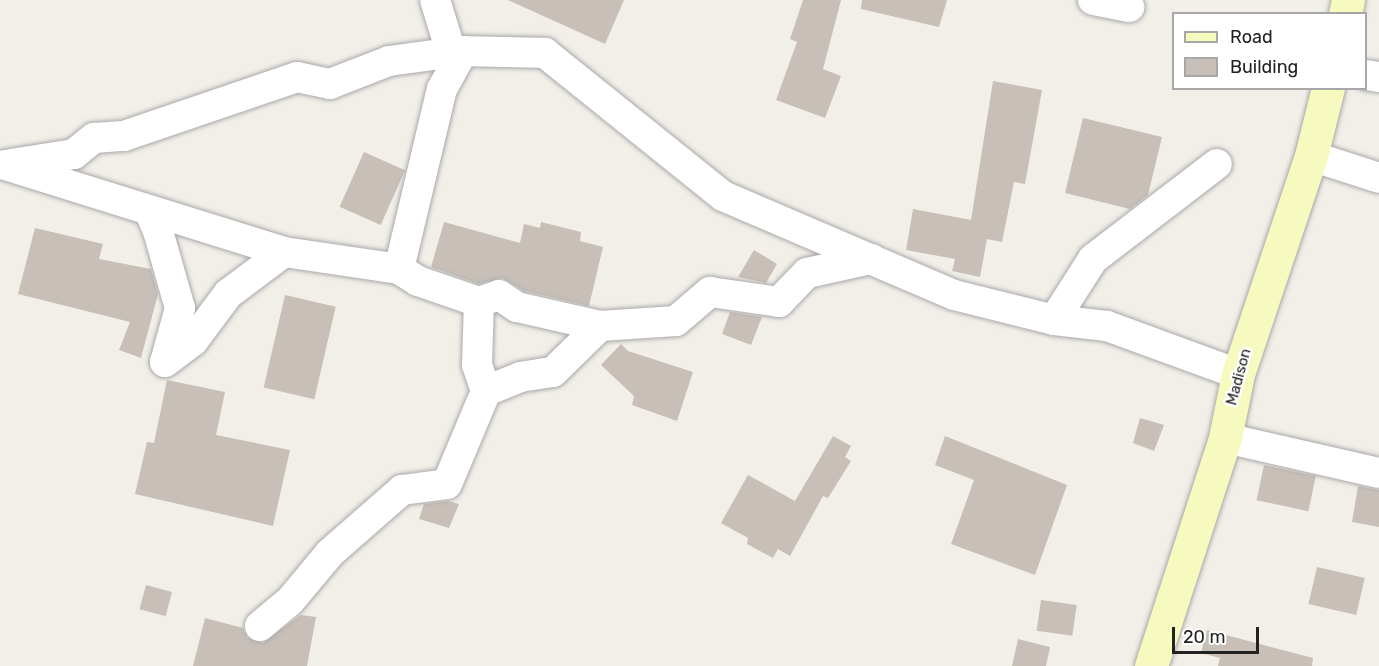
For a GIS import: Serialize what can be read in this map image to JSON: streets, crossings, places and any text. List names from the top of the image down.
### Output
{
  "streets": {
    "street": ["Madison"]
  },
  "legend": ["Road", "Building"],
  "scale_bar": "20 m"
}
